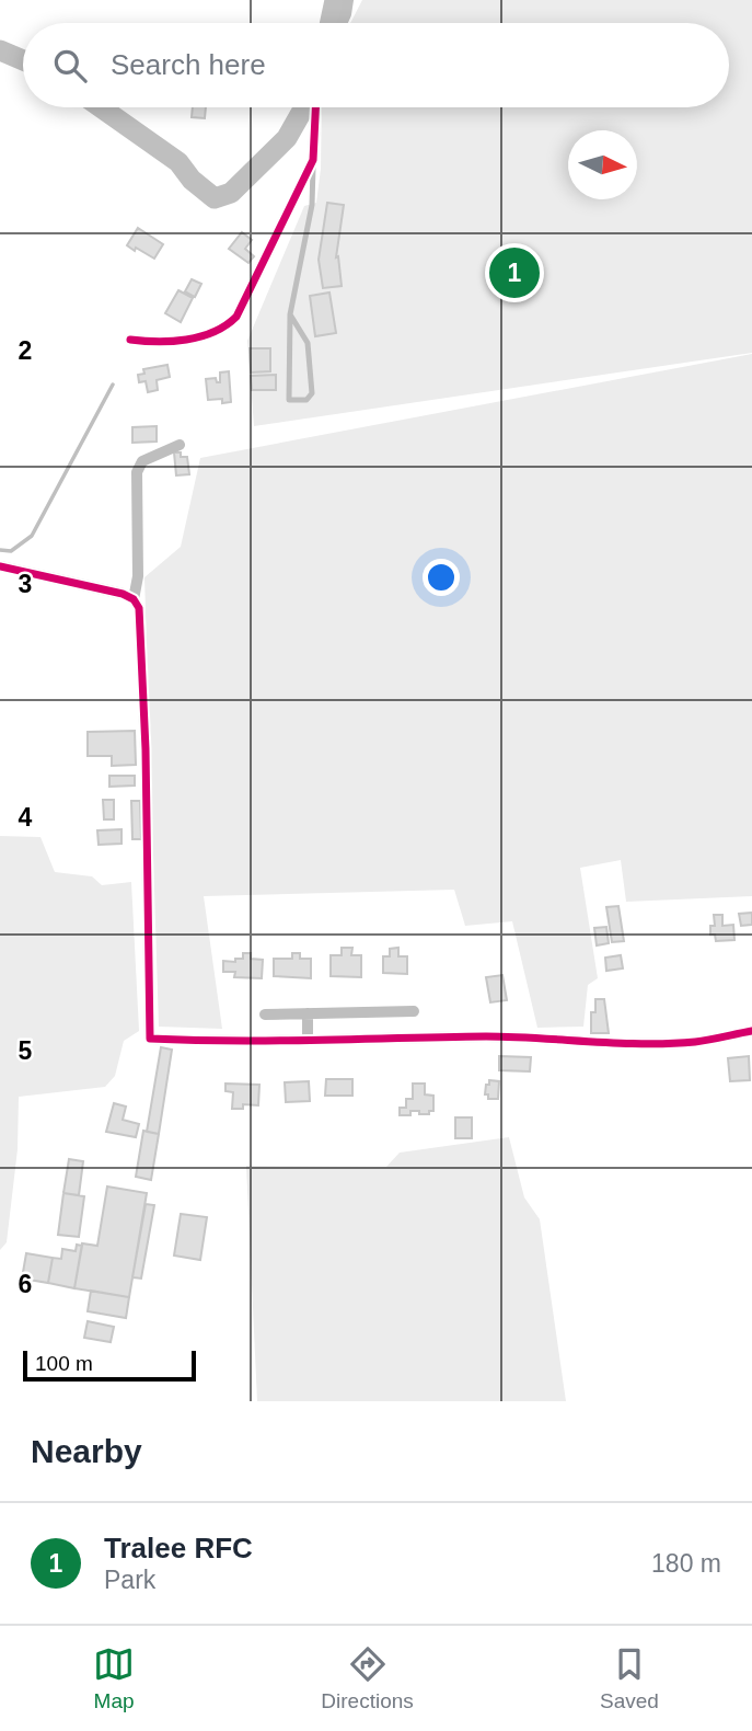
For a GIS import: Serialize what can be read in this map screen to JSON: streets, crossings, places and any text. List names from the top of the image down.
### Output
{
  "scale_bar": "100 m",
  "north": "right",
  "page": {
    "search": "Search here",
    "pins": "1",
    "scale": "100 m",
    "heading": "Nearby",
    "list": [
      {
        "mark": "1",
        "name": "Tralee RFC",
        "note": "Park",
        "value": "180 m"
      }
    ],
    "nav": ["Map", "Directions", "Saved"]
  },
  "grid": {
    "rows": [
      "2",
      "3",
      "4",
      "5",
      "6"
    ]
  }
}
